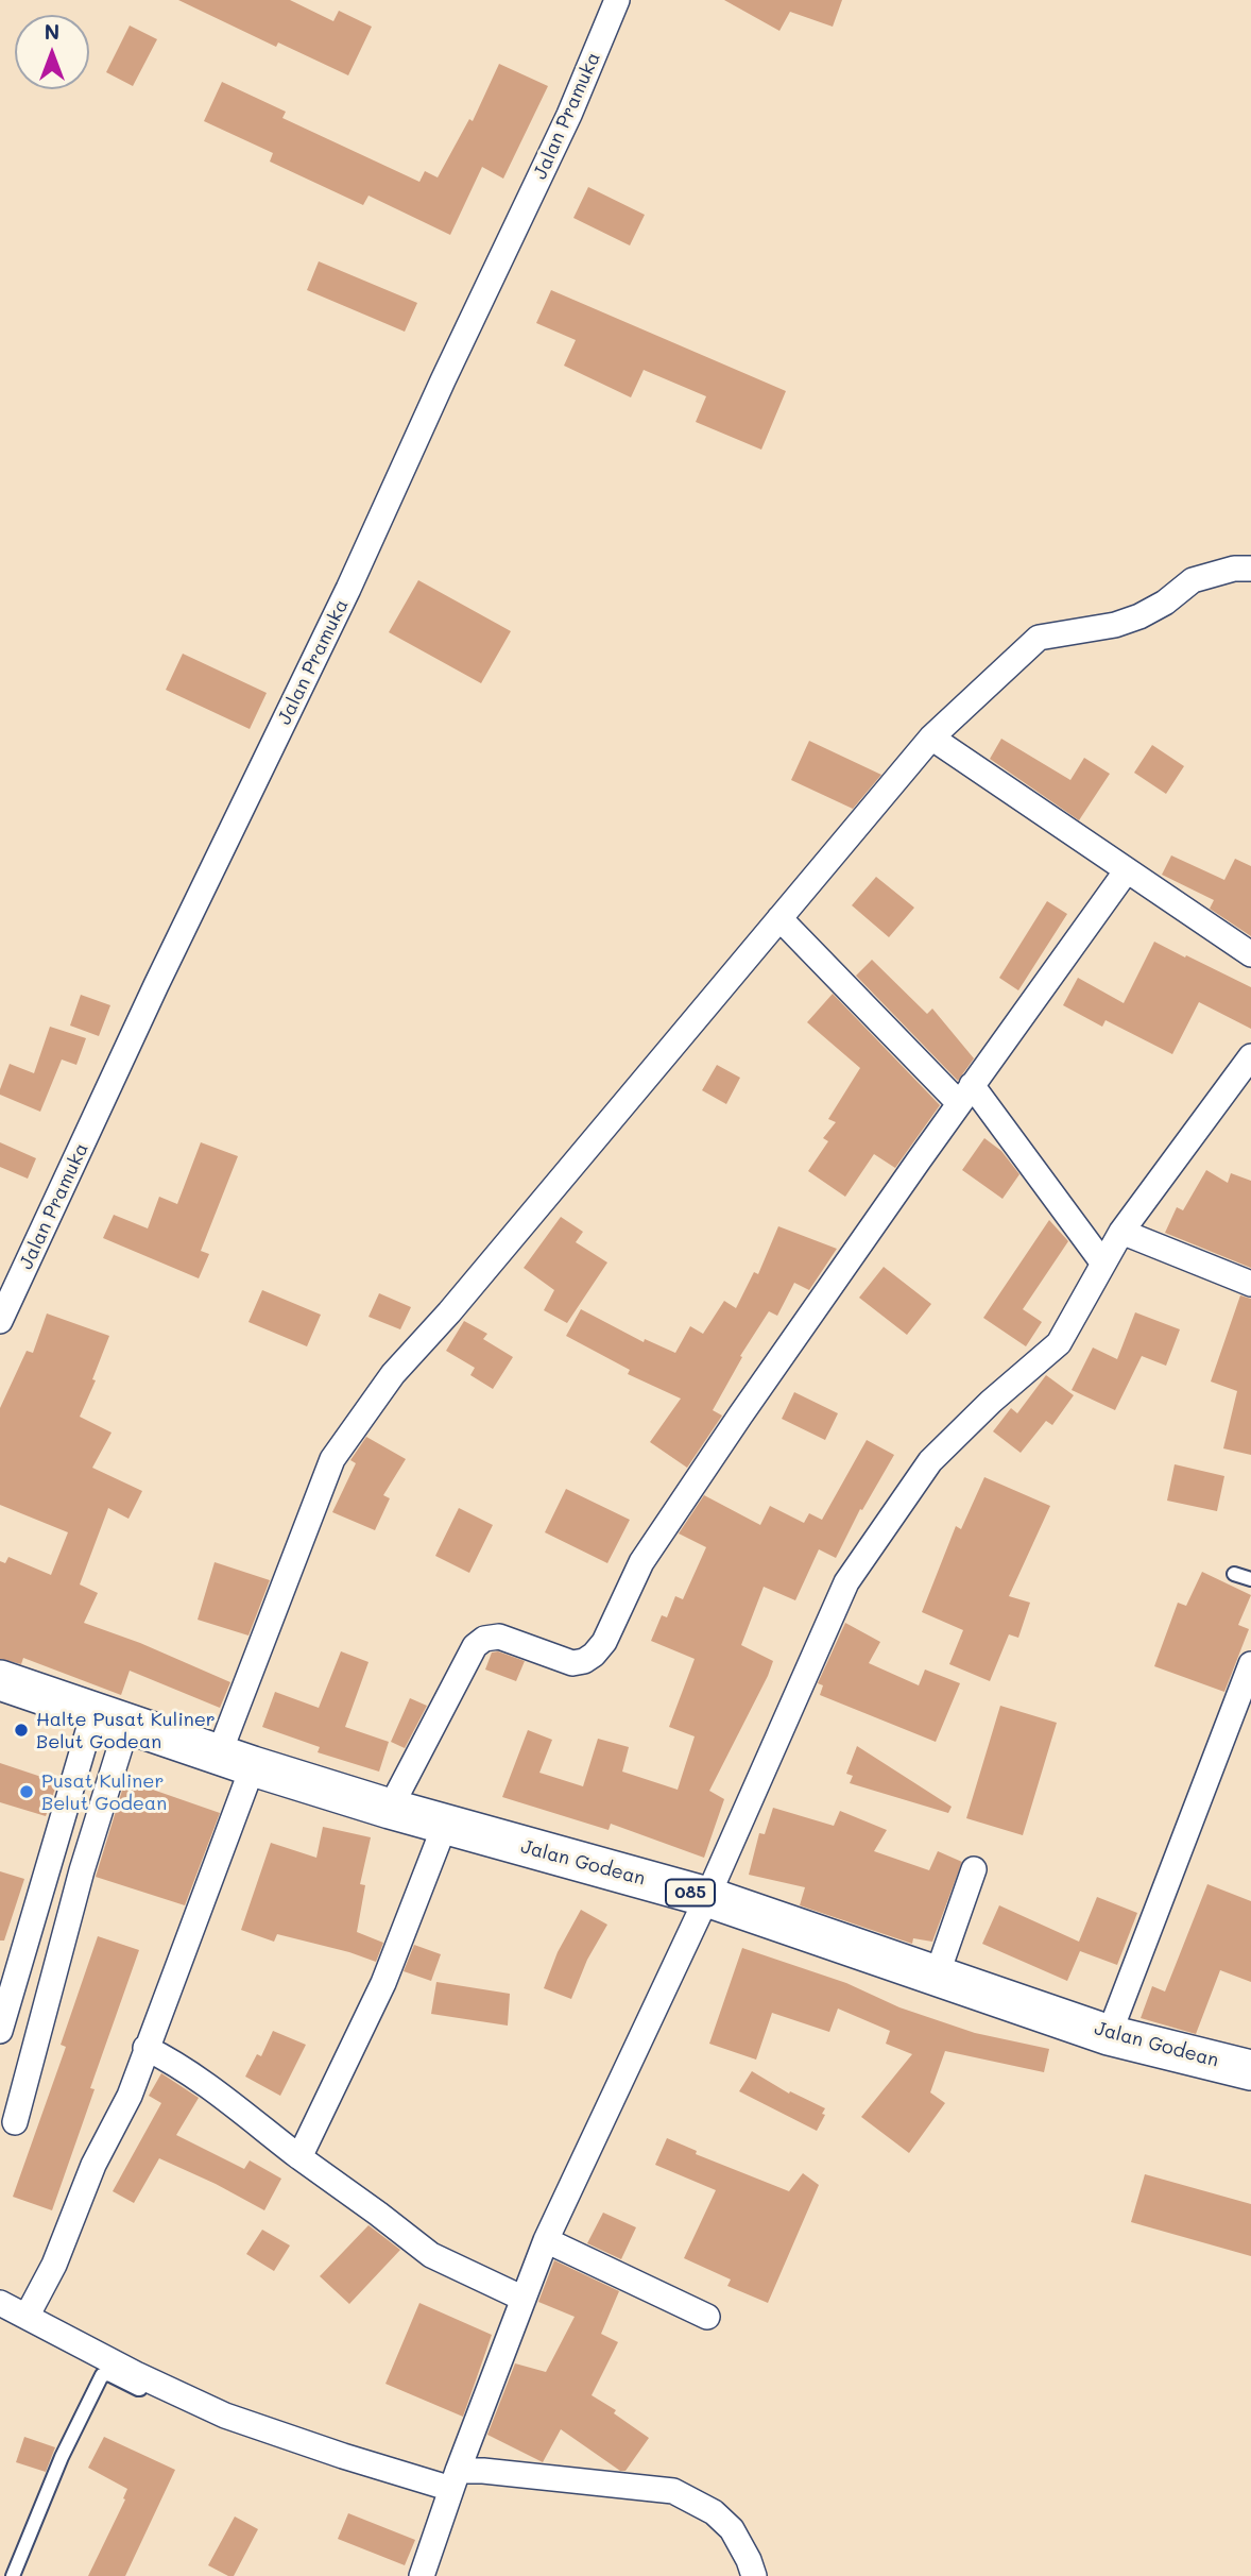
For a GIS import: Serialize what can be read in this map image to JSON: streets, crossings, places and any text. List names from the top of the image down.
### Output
{
  "streets": {
    "main road": ["Jalan Godean", "085"],
    "street": ["Jalan Pramuka"]
  },
  "places": ["Halte Pusat Kuliner Belut Godean", "Pusat Kuliner Belut Godean"],
  "north": "top"
}
